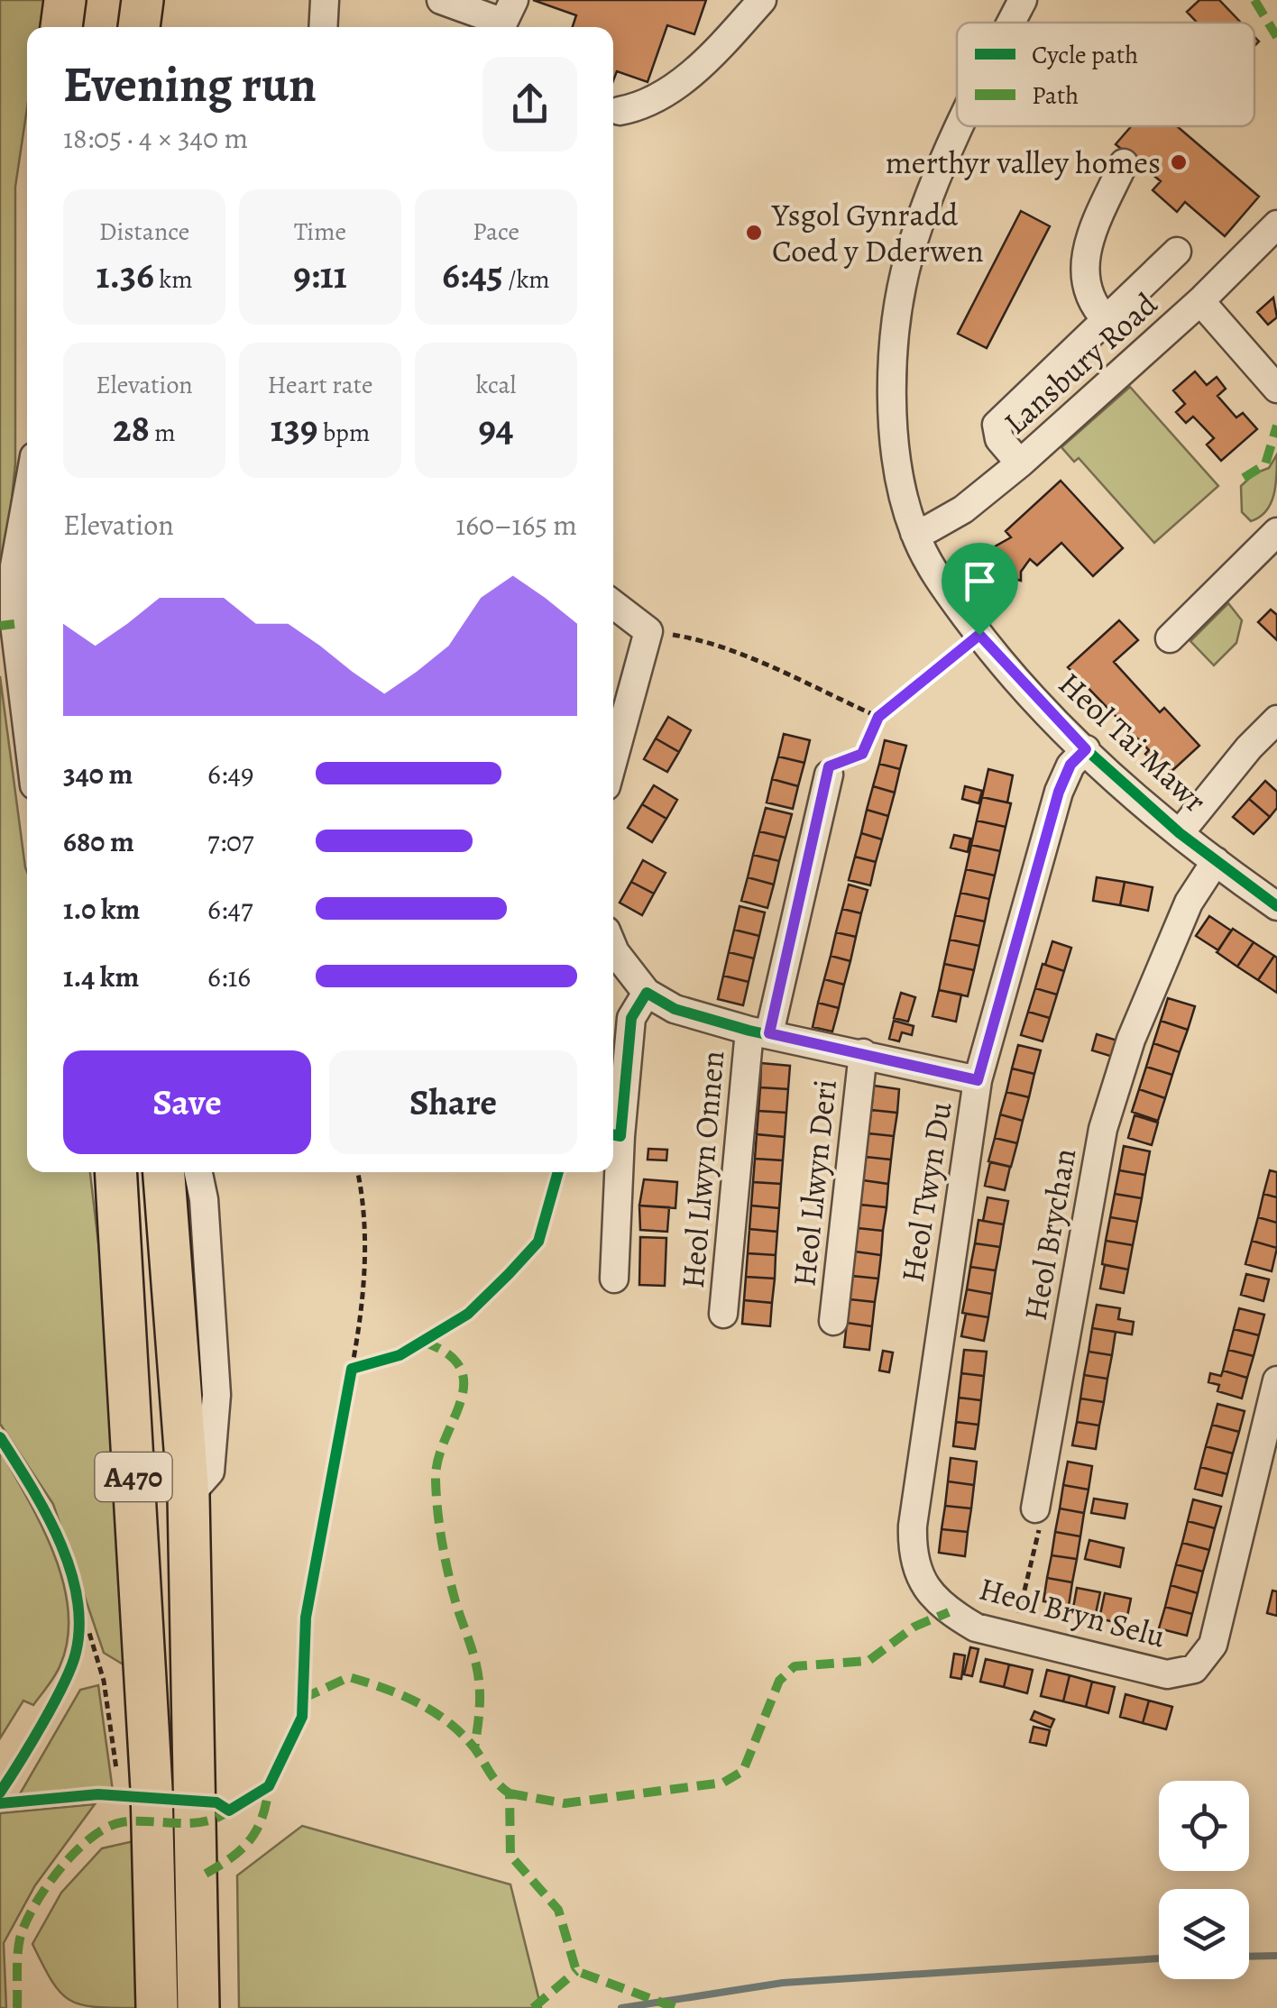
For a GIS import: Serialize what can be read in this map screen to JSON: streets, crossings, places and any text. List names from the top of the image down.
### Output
{
  "streets": {
    "highway": ["A470"],
    "street": [
      "Lansbury Road",
      "Heol Tai Mawr",
      "Heol Llwyn Onnen",
      "Heol Llwyn Deri",
      "Heol Twyn Du",
      "Heol Brychan",
      "Heol Bryn Selu"
    ]
  },
  "crossings": [
    ["Lansbury Road", "Heol Tai Mawr"],
    ["Heol Tai Mawr", "Heol Twyn Du"],
    ["Heol Tai Mawr", "Heol Brychan"],
    ["Heol Twyn Du", "Heol Bryn Selu"]
  ],
  "places": ["merthyr valley homes", "Ysgol Gynradd Coed y Dderwen"],
  "legend": ["Cycle path", "Path"],
  "page": {
    "heading": ["Evening run", "18:05 · 4 × 340 m"],
    "stats": [
      ["Distance", "1.36 km"],
      ["Time", "9:11"],
      ["Pace", "6:45 /km"],
      ["Elevation", "28 m"],
      ["Heart rate", "139 bpm"],
      ["kcal", "94"]
    ],
    "chart": ["Elevation", "160–165 m"],
    "list": [
      {
        "name": "340 m",
        "note": "6:49"
      },
      {
        "name": "680 m",
        "note": "7:07"
      },
      {
        "name": "1.0 km",
        "note": "6:47"
      },
      {
        "name": "1.4 km",
        "note": "6:16"
      }
    ],
    "buttons": ["Save", "Share"]
  }
}
